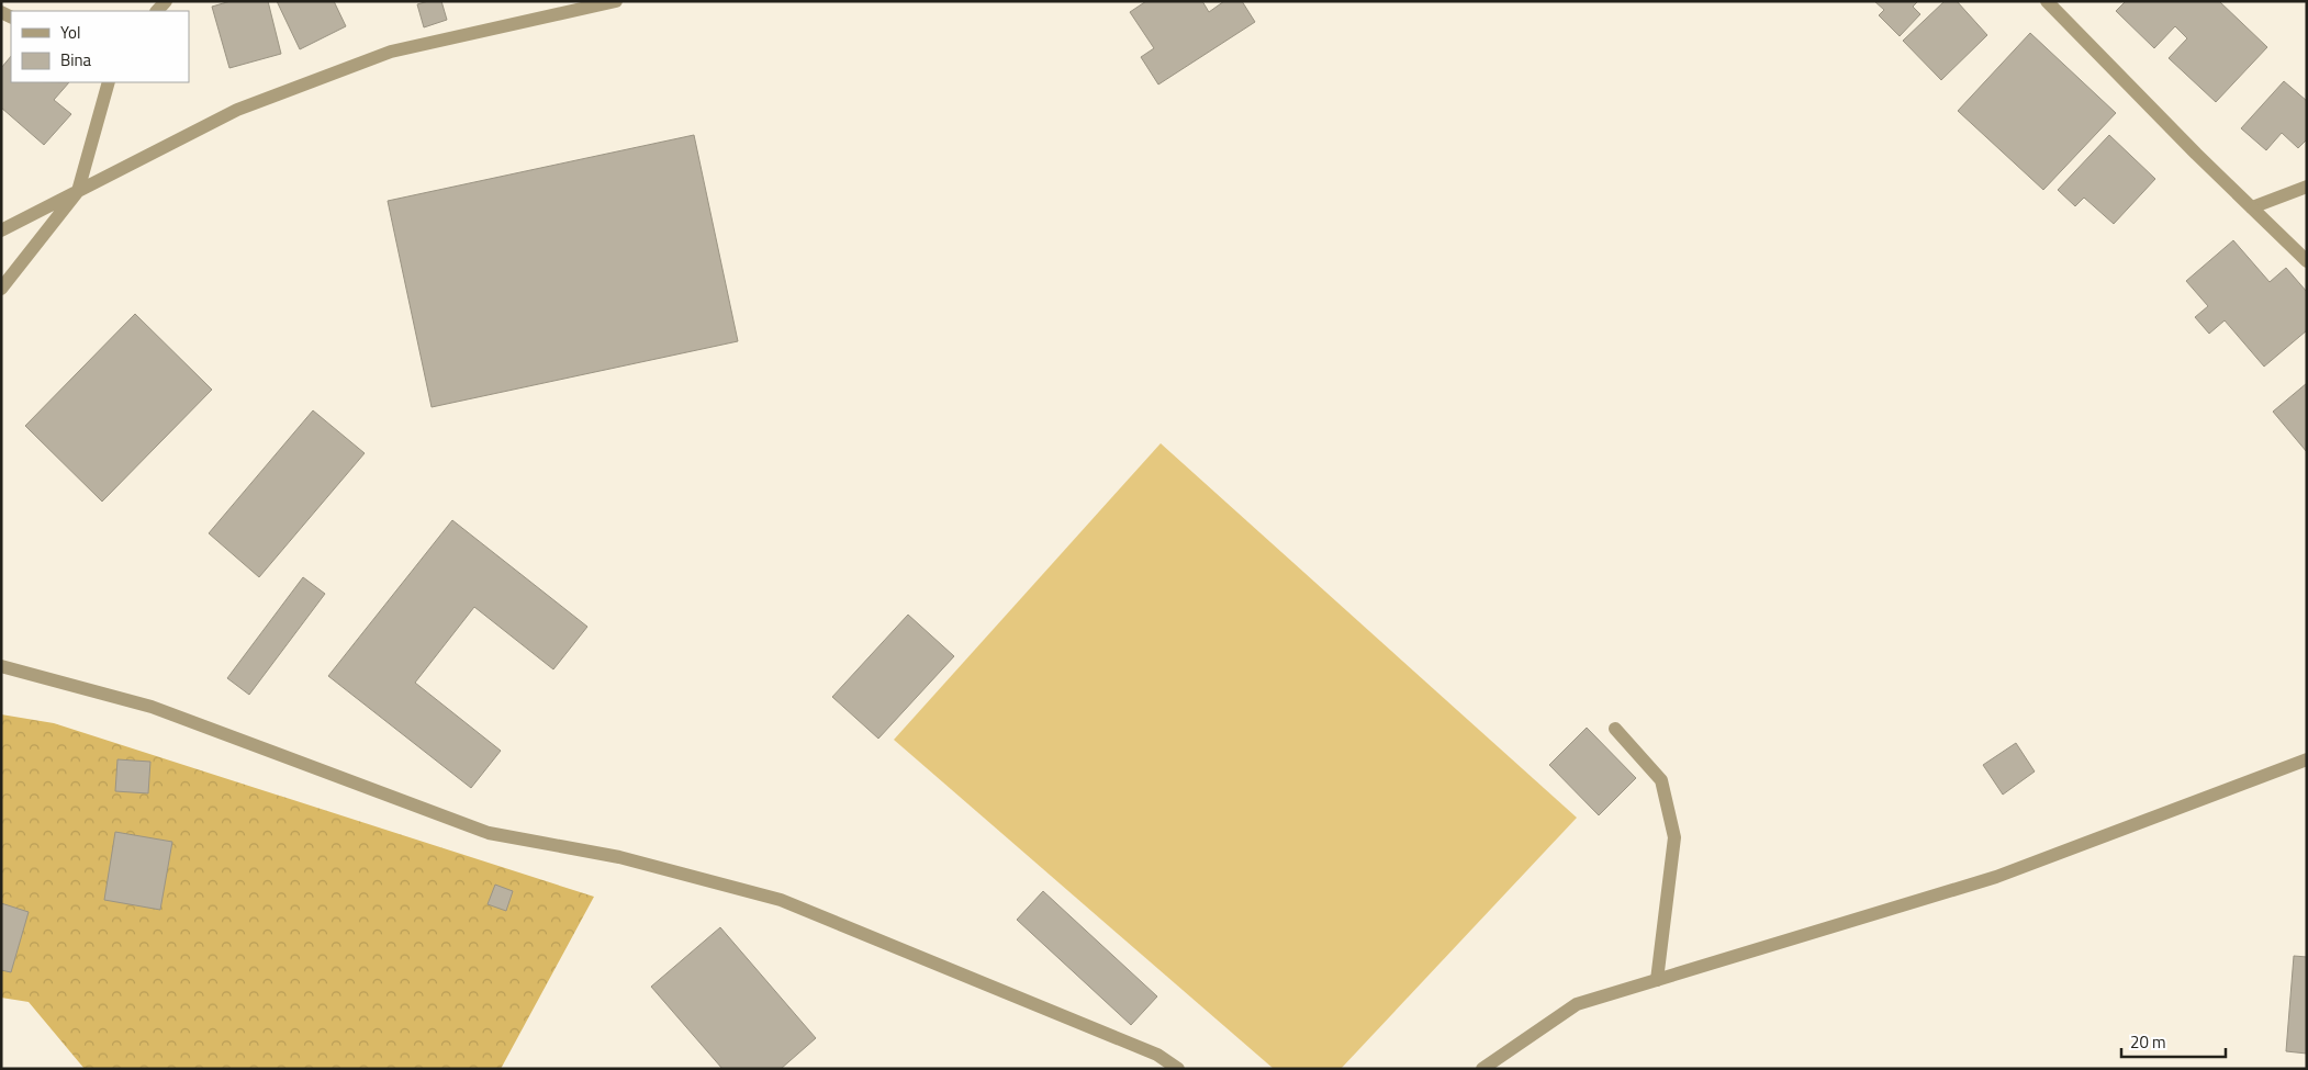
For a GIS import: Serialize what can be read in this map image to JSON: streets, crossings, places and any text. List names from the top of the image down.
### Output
{
  "legend": ["Yol", "Bina"],
  "scale_bar": "20 m"
}
